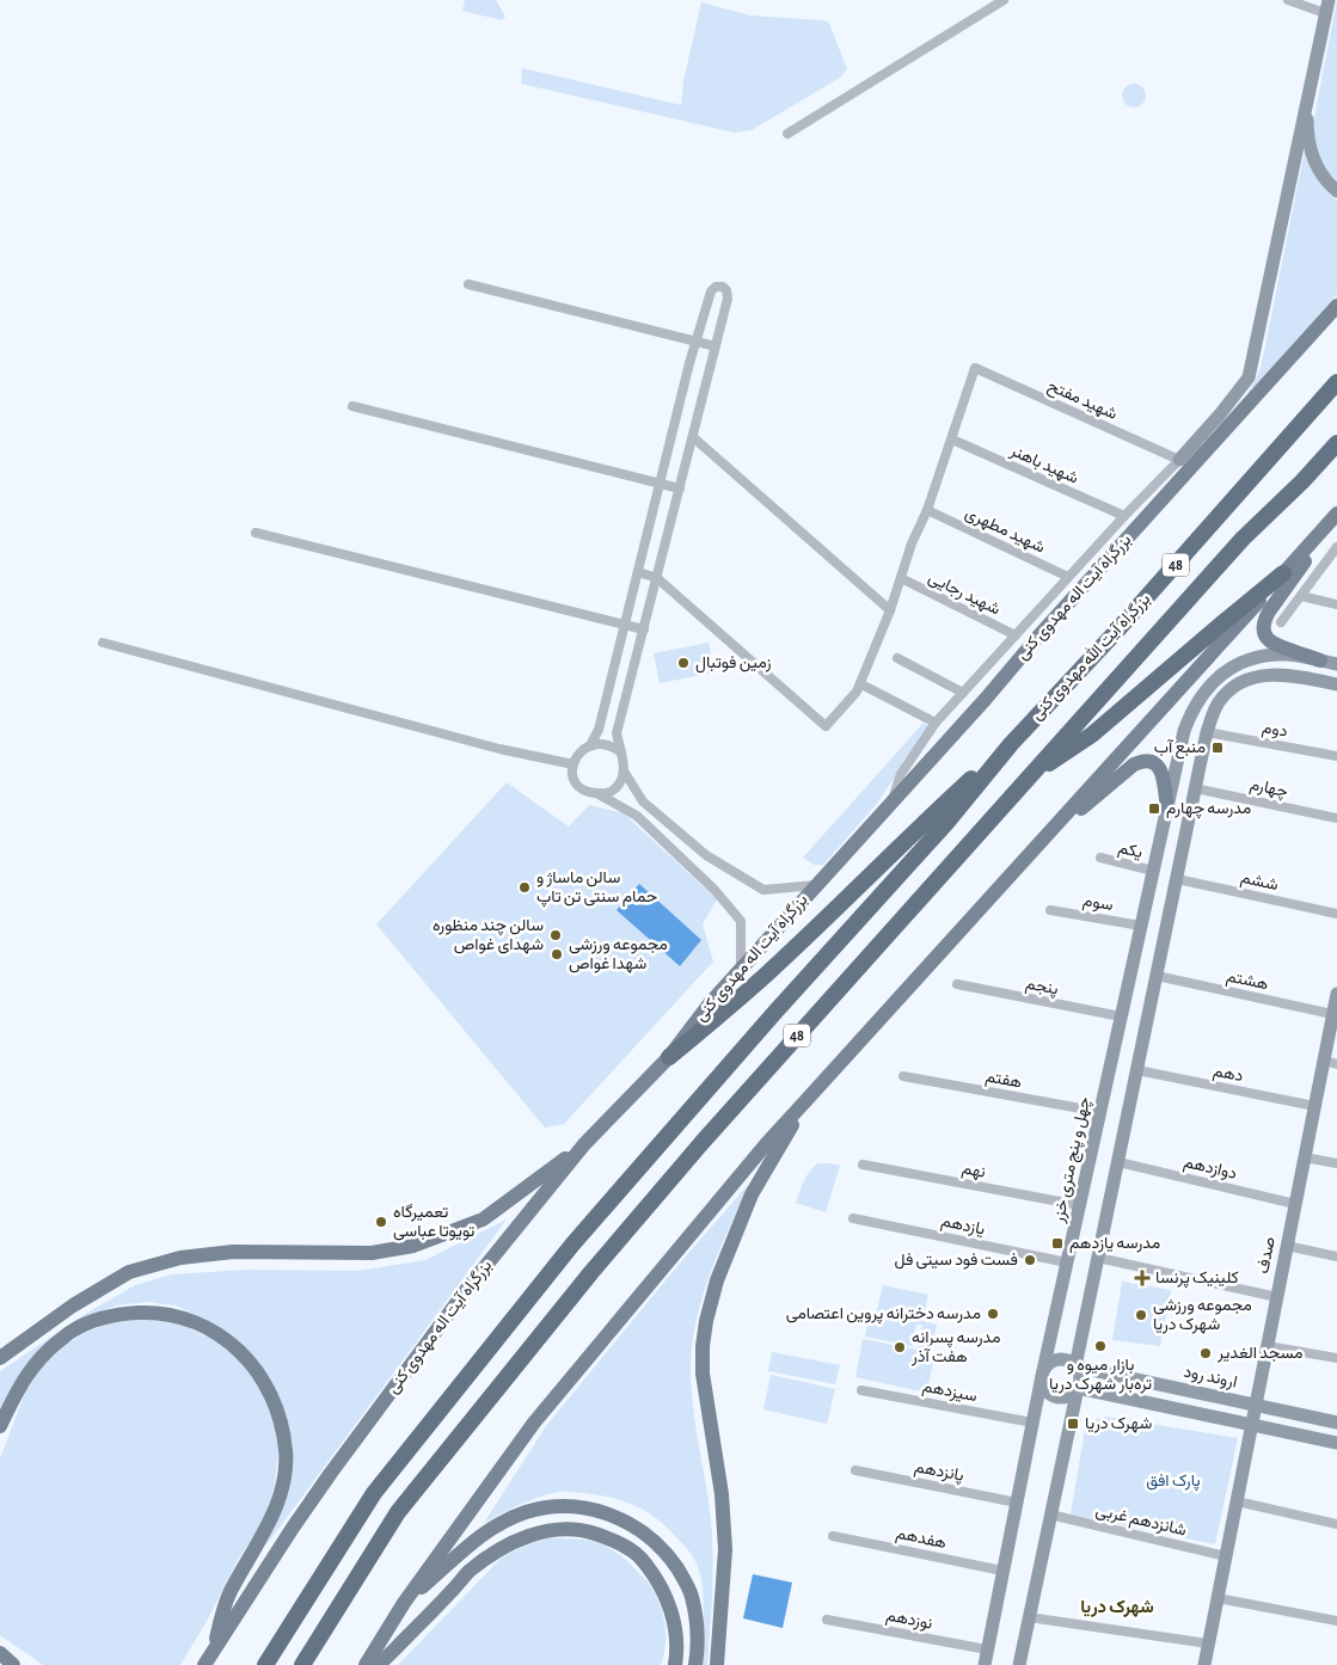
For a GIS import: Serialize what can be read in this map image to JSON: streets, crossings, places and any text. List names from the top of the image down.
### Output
{
  "streets": {
    "highway": ["48", "بزرگراه آیت الله مهدوی کنی"],
    "main road": [
      "بزرگراه آیت اله مهدوی کنی",
      "چهل و پنج متری خزر",
      "صدف",
      "اروند رود"
    ],
    "street": [
      "شهید مفتح",
      "شهید باهنر",
      "شهید مطهری",
      "شهید رجایی",
      "دوم",
      "چهارم",
      "یکم",
      "ششم",
      "سوم",
      "هشتم",
      "پنجم",
      "دهم",
      "هفتم",
      "دوازدهم",
      "نهم",
      "یازدهم",
      "سیزدهم",
      "پانزدهم",
      "شانزدهم غربی",
      "هفدهم",
      "نوزدهم"
    ]
  },
  "crossings": [
    ["شهید مفتح", "شهید باهنر"],
    ["48", "بزرگراه آیت الله مهدوی کنی"],
    ["یکم", "چهل و پنج متری خزر"],
    ["سوم", "چهل و پنج متری خزر"],
    ["هشتم", "صدف"],
    ["پنجم", "چهل و پنج متری خزر"],
    ["دهم", "صدف"],
    ["هفتم", "چهل و پنج متری خزر"],
    ["چهل و پنج متری خزر", "نهم"],
    ["چهل و پنج متری خزر", "یازدهم"],
    ["چهل و پنج متری خزر", "اروند رود"],
    ["چهل و پنج متری خزر", "سیزدهم"],
    ["چهل و پنج متری خزر", "پانزدهم"],
    ["چهل و پنج متری خزر", "هفدهم"],
    ["چهل و پنج متری خزر", "نوزدهم"],
    ["دوازدهم", "صدف"],
    ["صدف", "اروند رود"],
    ["صدف", "شانزدهم غربی"]
  ],
  "districts": ["شهرک دریا"],
  "parks": ["پارک افق"],
  "places": {
    "other": [
      "زمین فوتبال",
      "سالن ماساژ و حمام سنتی تن تاپ",
      "سالن چند منظوره شهدای غواص",
      "مجموعه ورزشی شهدا غواص",
      "تعمیرگاه تویوتا عباسی",
      "فست فود سیتی فل",
      "مدرسه دخترانه پروین اعتصامی",
      "مجموعه ورزشی شهرک دریا",
      "بازار میوه و تره‌بار شهرک دریا",
      "مدرسه پسرانه هفت آذر",
      "مسجد الغدیر"
    ],
    "transit": [
      "منبع آب",
      "مدرسه چهارم",
      "مدرسه یازدهم",
      "شهرک دریا"
    ],
    "health": ["کلینیک پرنسا"]
  }
}
